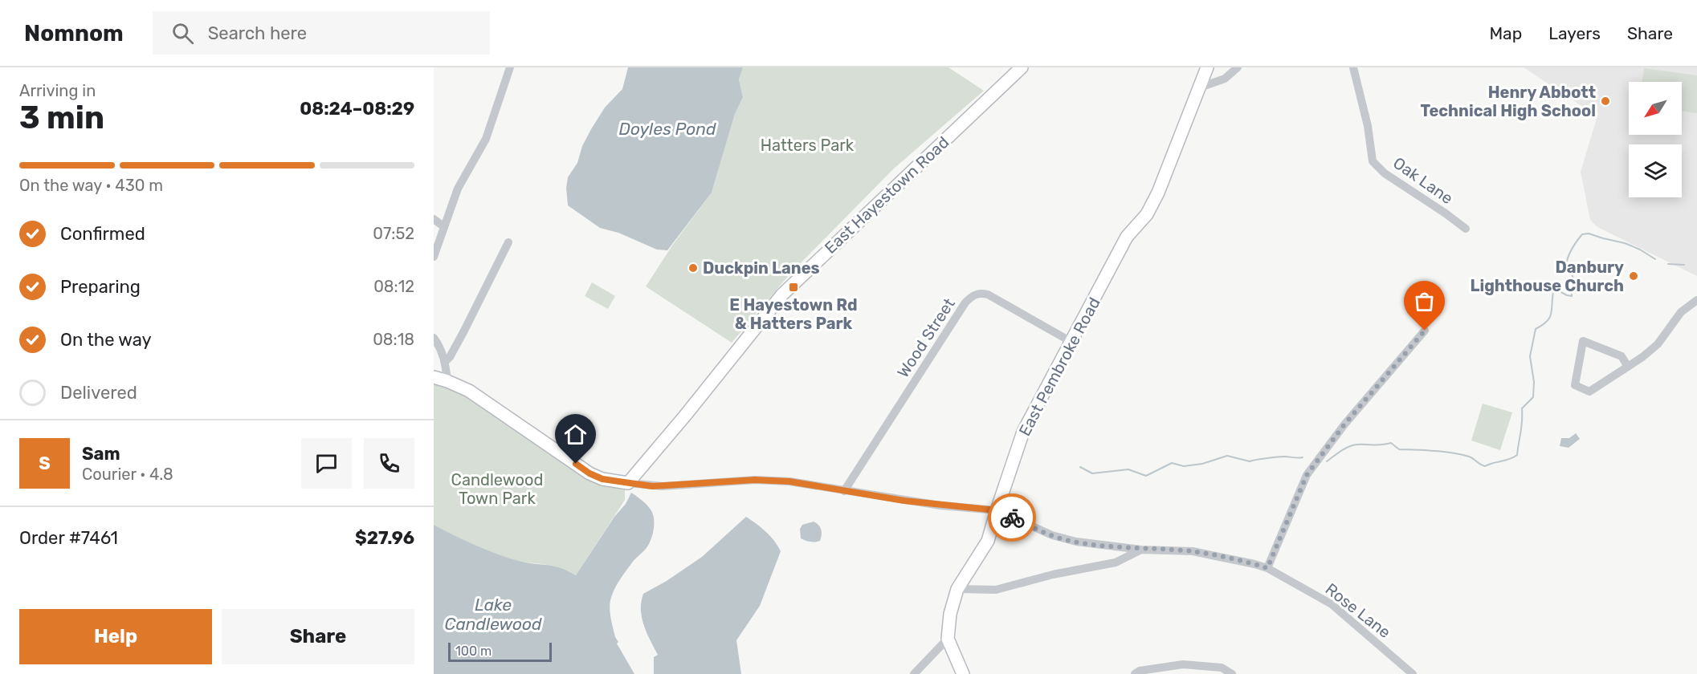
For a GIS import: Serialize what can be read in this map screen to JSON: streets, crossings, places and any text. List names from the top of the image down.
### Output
{
  "streets": {
    "street": [
      "Oak Lane",
      "East Hayestown Road",
      "Wood Street",
      "East Pembroke Road",
      "Rose Lane"
    ]
  },
  "crossings": [
    ["Wood Street", "East Pembroke Road"],
    ["East Pembroke Road", "Rose Lane"]
  ],
  "water": ["Doyles Pond", "Lake Candlewood"],
  "parks": ["Hatters Park", "Candlewood Town Park"],
  "places": {
    "other": ["Henry Abbott Technical High School", "Duckpin Lanes", "Danbury Lighthouse Church"],
    "transit": ["E Hayestown Rd & Hatters Park"]
  },
  "scale_bar": "100 m",
  "north": "bottom left",
  "page": {
    "header": "Nomnom",
    "search": "Search here",
    "nav": ["Map", "Layers", "Share"],
    "heading": ["3 min", "Arriving in", "08:24–08:29"],
    "panel": [
      "Sam",
      "Courier · 4.8",
      "Order #7461",
      "$27.96"
    ],
    "bar": "On the way · 430 m",
    "list": [
      ["Confirmed", "07:52"],
      ["Preparing", "08:12"],
      ["On the way", "08:18"],
      "Delivered"
    ],
    "round": "S",
    "buttons": ["Help", "Share"],
    "scale": "100 m"
  }
}
